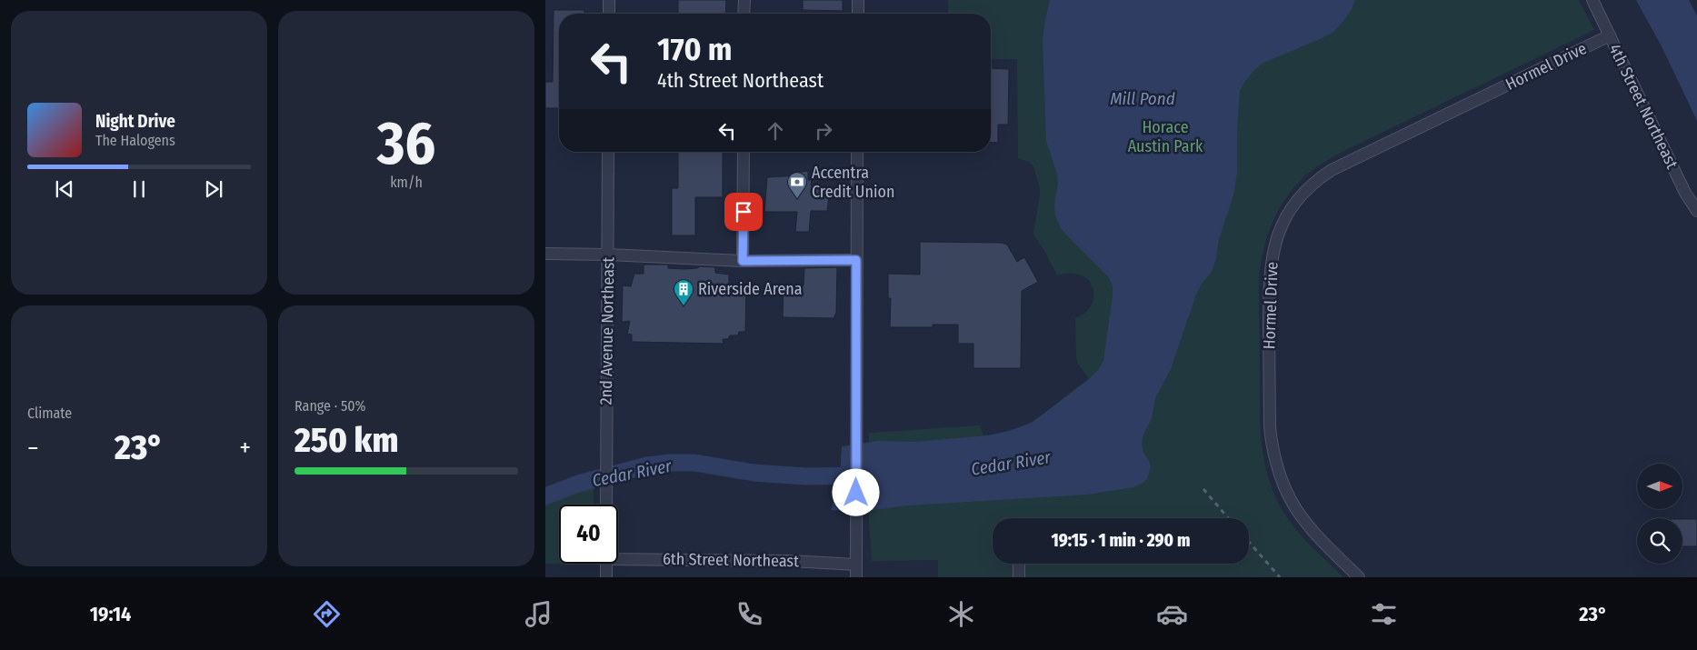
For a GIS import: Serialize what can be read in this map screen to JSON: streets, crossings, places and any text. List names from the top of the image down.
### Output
{
  "streets": {
    "street": [
      "Hormel Drive",
      "4th Street Northeast",
      "2nd Avenue Northeast",
      "6th Street Northeast"
    ]
  },
  "crossings": [
    ["Hormel Drive", "4th Street Northeast"]
  ],
  "water": ["Mill Pond", "Cedar River"],
  "parks": ["Horace Austin Park"],
  "places": {
    "bank": ["Accentra Credit Union"],
    "building": ["Riverside Arena"]
  },
  "north": "right",
  "page": {
    "tile": [
      ["36", "km/h"],
      "Climate",
      ["Range · 50%", "250 km"]
    ],
    "turn": ["170 m", "4th Street Northeast"],
    "song": ["Night Drive", "The Halogens"],
    "heat": ["−", "23°", "+"],
    "limit": "40",
    "trip": "19:15 · 1 min · 290 m",
    "tabs": ["19:14", "23°"]
  }
}
